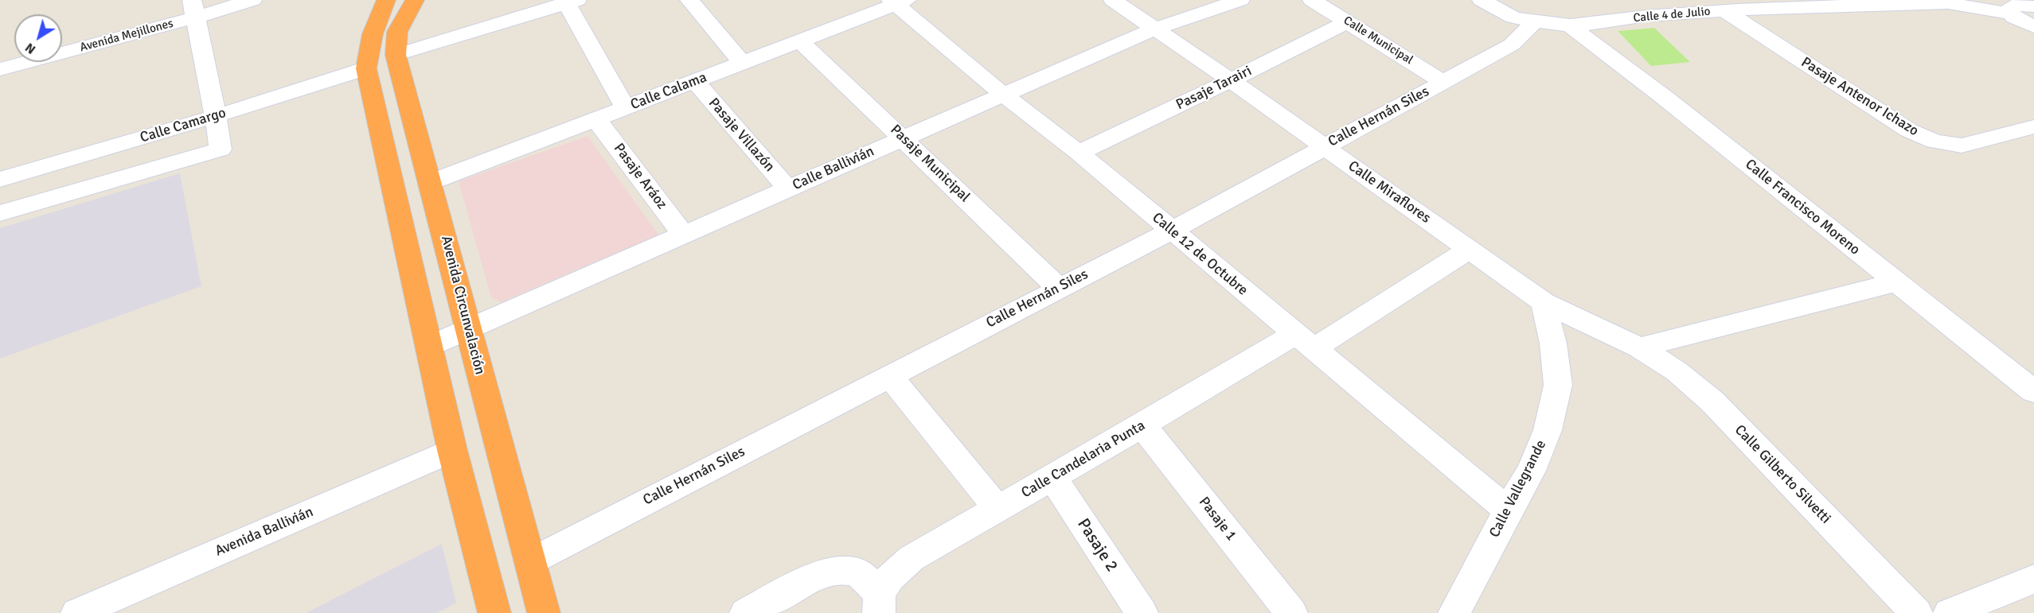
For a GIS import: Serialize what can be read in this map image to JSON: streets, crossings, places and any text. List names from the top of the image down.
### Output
{
  "streets": {
    "highway": ["Avenida Circunvalación"],
    "street": [
      "Calle 4 de Julio",
      "Avenida Mejillones",
      "Calle Municipal",
      "Pasaje Tarairi",
      "Calle Calama",
      "Pasaje Antenor Ichazo",
      "Calle Hernán Siles",
      "Calle Camargo",
      "Pasaje Villazón",
      "Pasaje Municipal",
      "Calle Ballivián",
      "Pasaje Aráoz",
      "Calle Miraflores",
      "Calle Francisco Moreno",
      "Calle 12 de Octubre",
      "Calle Candelaria Punta",
      "Calle Gilberto Silvetti",
      "Calle Vallegrande",
      "Pasaje 1",
      "Avenida Ballivián",
      "Pasaje 2"
    ]
  },
  "crossings": [
    ["Calle 4 de Julio", "Pasaje Antenor Ichazo"],
    ["Calle 4 de Julio", "Calle Hernán Siles"],
    ["Calle 4 de Julio", "Calle Francisco Moreno"],
    ["Calle Municipal", "Pasaje Tarairi"],
    ["Calle Municipal", "Calle Hernán Siles"],
    ["Pasaje Tarairi", "Calle Miraflores"],
    ["Pasaje Tarairi", "Calle 12 de Octubre"],
    ["Calle Calama", "Pasaje Villazón"],
    ["Calle Calama", "Pasaje Municipal"],
    ["Calle Calama", "Pasaje Aráoz"],
    ["Calle Calama", "Calle 12 de Octubre"],
    ["Calle Calama", "Avenida Circunvalación"],
    ["Calle Hernán Siles", "Pasaje Municipal"],
    ["Calle Hernán Siles", "Calle Miraflores"],
    ["Calle Hernán Siles", "Calle 12 de Octubre"],
    ["Calle Hernán Siles", "Avenida Circunvalación"],
    ["Pasaje Villazón", "Calle Ballivián"],
    ["Pasaje Municipal", "Calle Ballivián"],
    ["Calle Ballivián", "Pasaje Aráoz"],
    ["Calle Ballivián", "Calle Miraflores"],
    ["Calle Ballivián", "Calle 12 de Octubre"],
    ["Calle Ballivián", "Avenida Circunvalación"],
    ["Calle Miraflores", "Calle Candelaria Punta"],
    ["Calle Miraflores", "Calle Gilberto Silvetti"],
    ["Calle Miraflores", "Calle Vallegrande"],
    ["Calle 12 de Octubre", "Calle Candelaria Punta"],
    ["Calle 12 de Octubre", "Calle Vallegrande"],
    ["Calle Candelaria Punta", "Pasaje 1"],
    ["Calle Candelaria Punta", "Pasaje 2"]
  ],
  "north": "bottom left"
}
